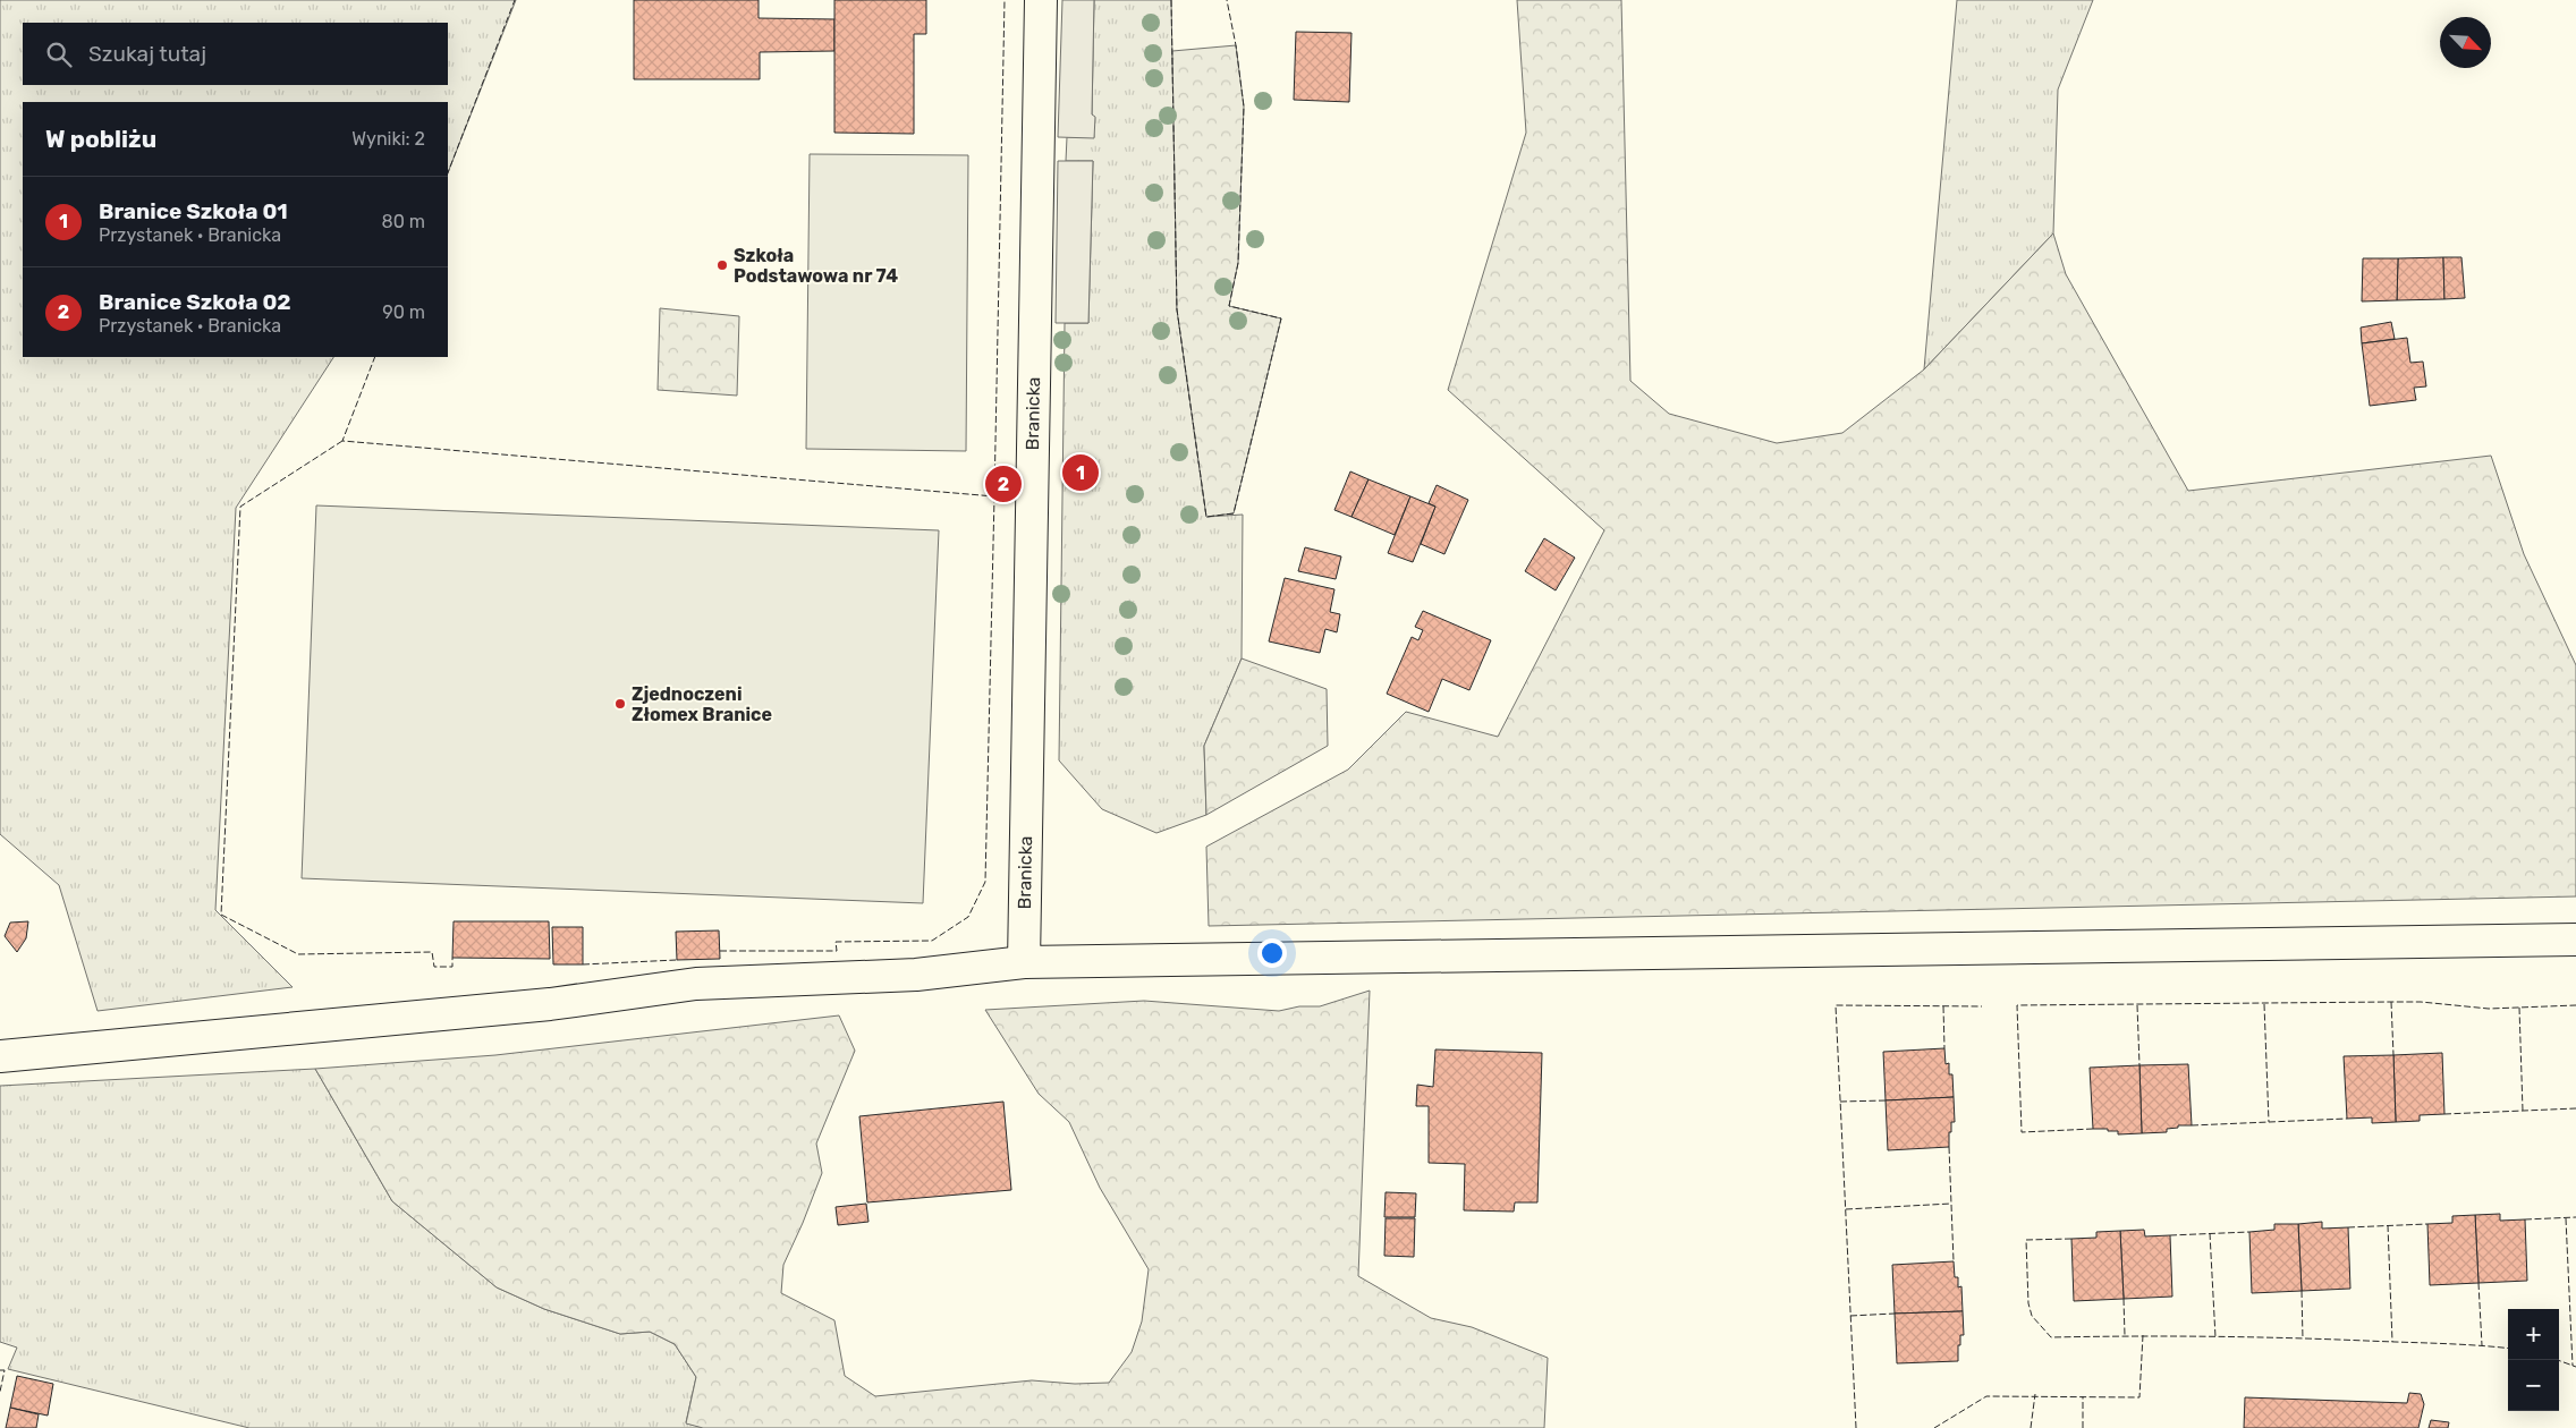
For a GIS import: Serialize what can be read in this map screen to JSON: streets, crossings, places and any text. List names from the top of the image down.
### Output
{
  "streets": {
    "street": ["Branicka"]
  },
  "places": ["Szkoła Podstawowa nr 74", "Zjednoczeni Złomex Branice"],
  "north": "bottom right",
  "page": {
    "search": "Szukaj tutaj",
    "heading": ["W pobliżu", "Wyniki: 2"],
    "list": [
      {
        "mark": "1",
        "name": "Branice Szkoła 01",
        "note": "Przystanek · Branicka",
        "value": "80 m"
      },
      {
        "mark": "2",
        "name": "Branice Szkoła 02",
        "note": "Przystanek · Branicka",
        "value": "90 m"
      }
    ],
    "pins": ["1", "2"],
    "map_buttons": ["+", "−"]
  }
}
